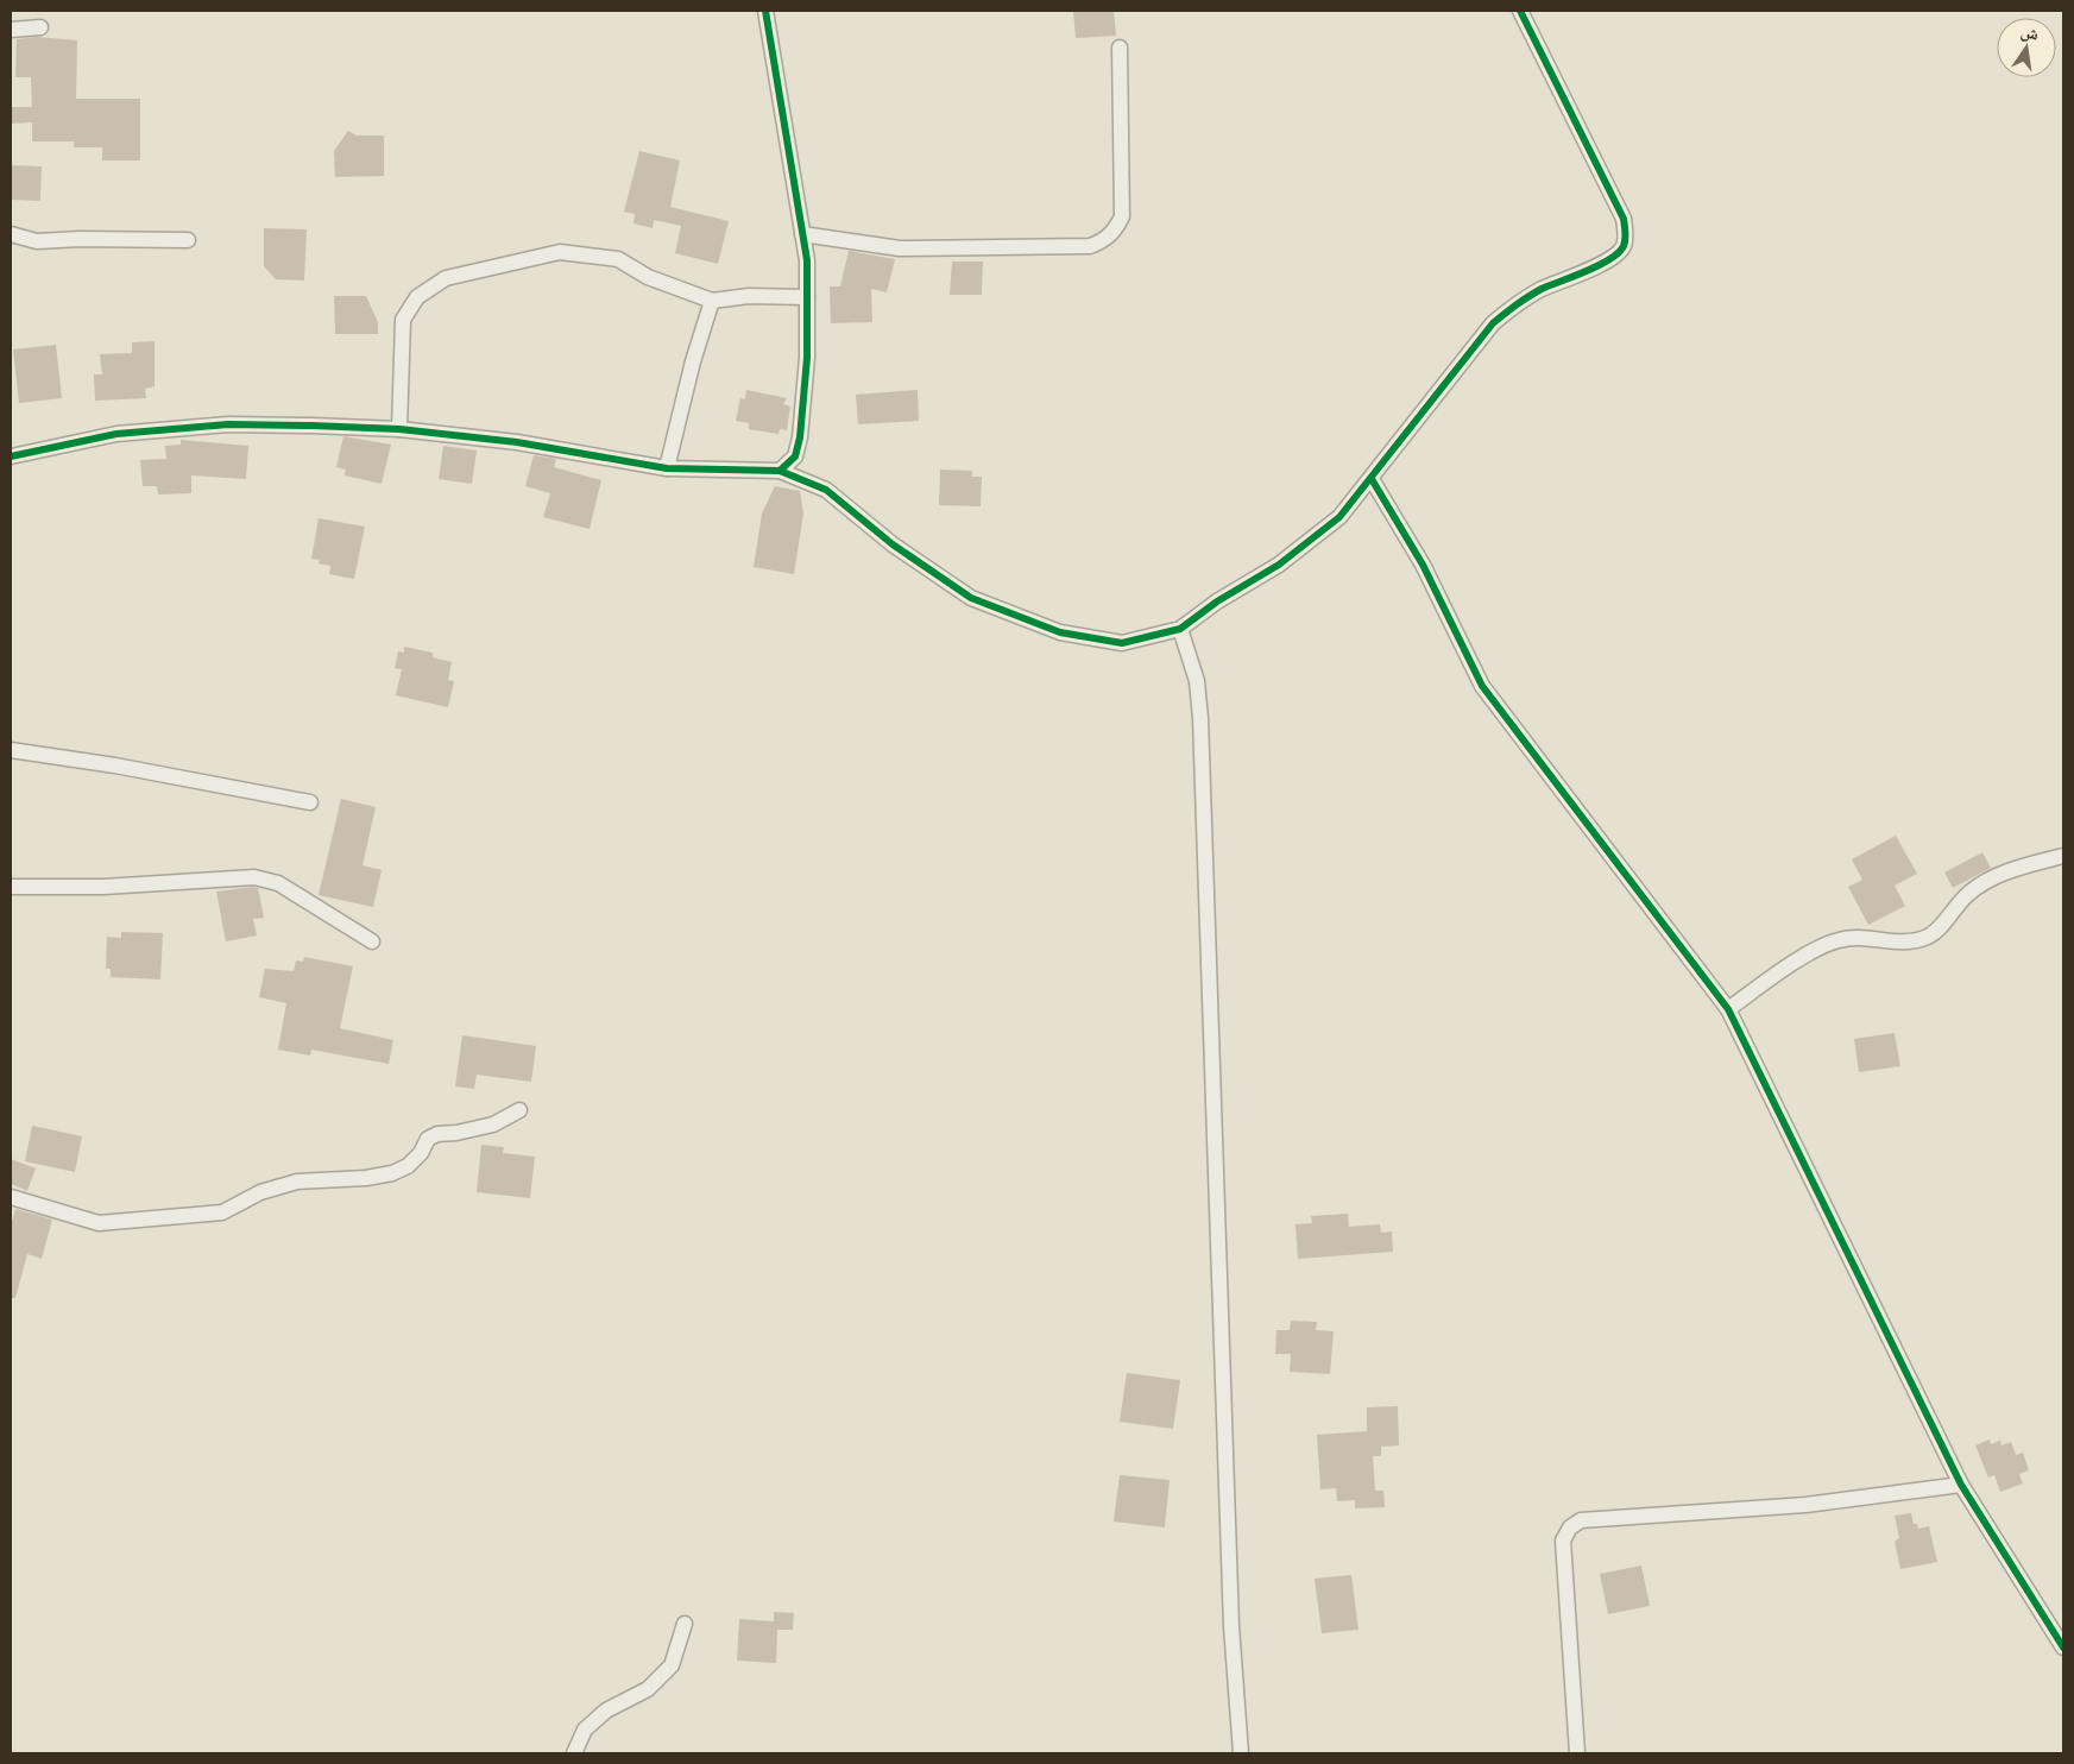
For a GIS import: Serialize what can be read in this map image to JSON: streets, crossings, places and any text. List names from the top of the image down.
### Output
{
  "north": "top"
}
